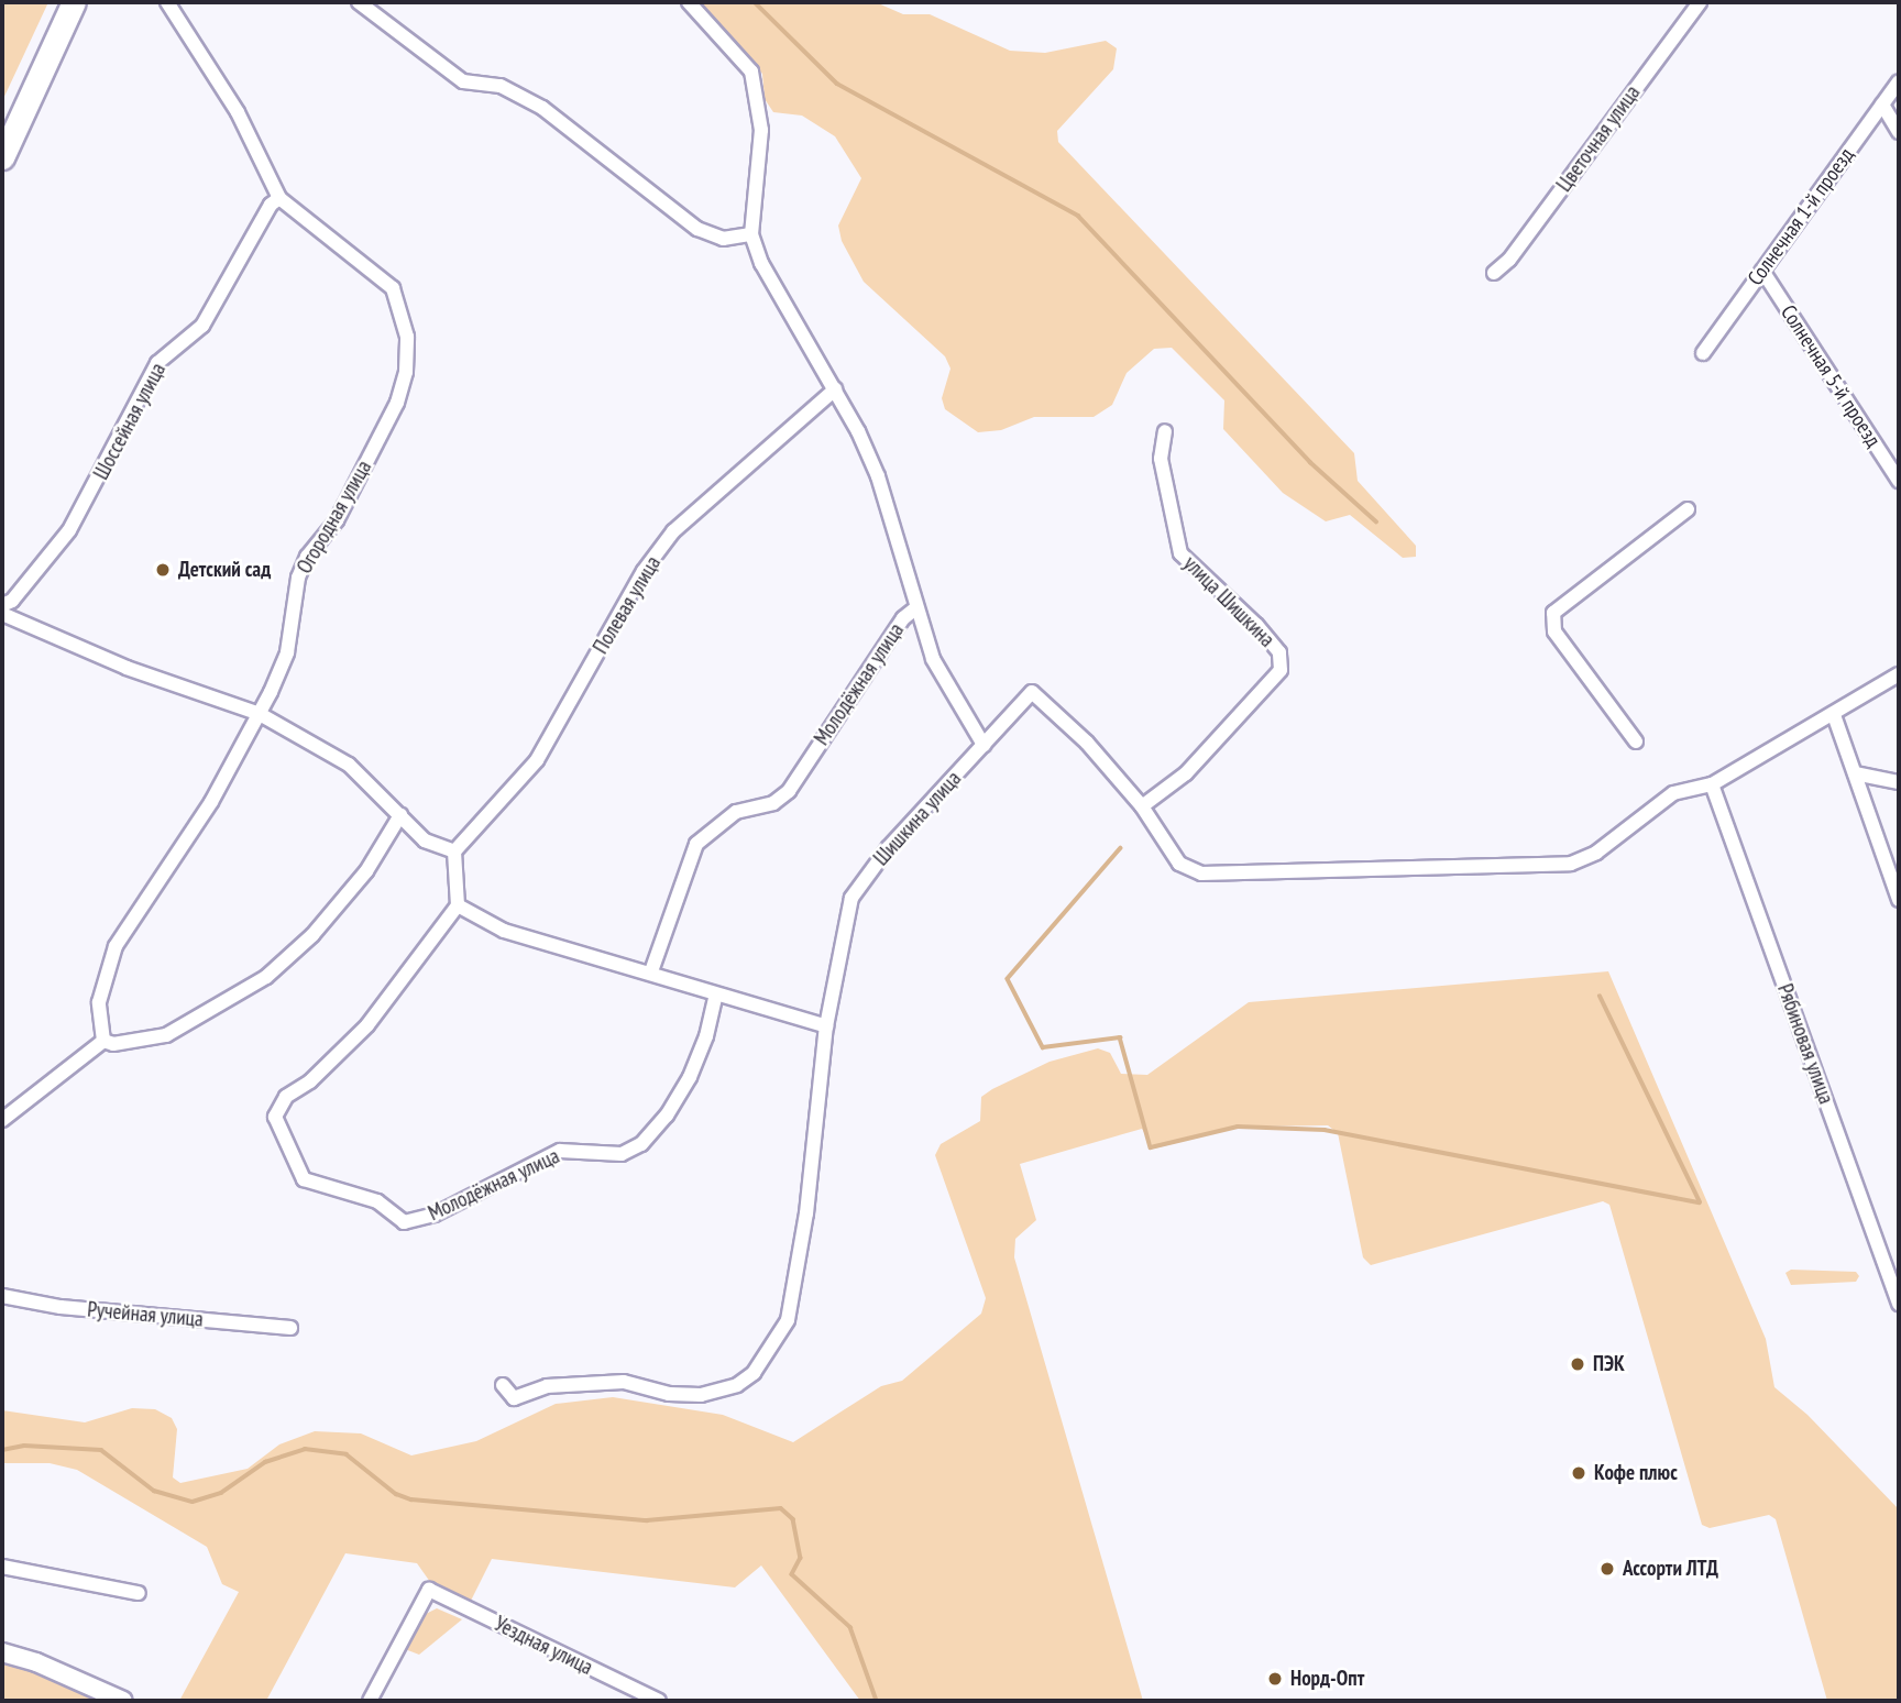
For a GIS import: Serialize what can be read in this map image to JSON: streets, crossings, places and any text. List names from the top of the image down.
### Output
{
  "streets": {
    "street": [
      "Цветочная улица",
      "Солнечная 1-й проезд",
      "Солнечная 5-й проезд",
      "Шоссейная улица",
      "Огородная улица",
      "улица Шишкина",
      "Полевая улица",
      "Молодёжная улица",
      "Шишкина улица",
      "Рябиновая улица",
      "Ручейная улица",
      "Уездная улица"
    ]
  },
  "crossings": [
    ["Солнечная 1-й проезд", "Солнечная 5-й проезд"],
    ["Шоссейная улица", "Огородная улица"],
    ["улица Шишкина", "Шишкина улица"],
    ["Шишкина улица", "Рябиновая улица"]
  ],
  "places": [
    "Детский сад",
    "ПЭК",
    "Кофе плюс",
    "Ассорти ЛТД",
    "Норд-Опт"
  ]
}
